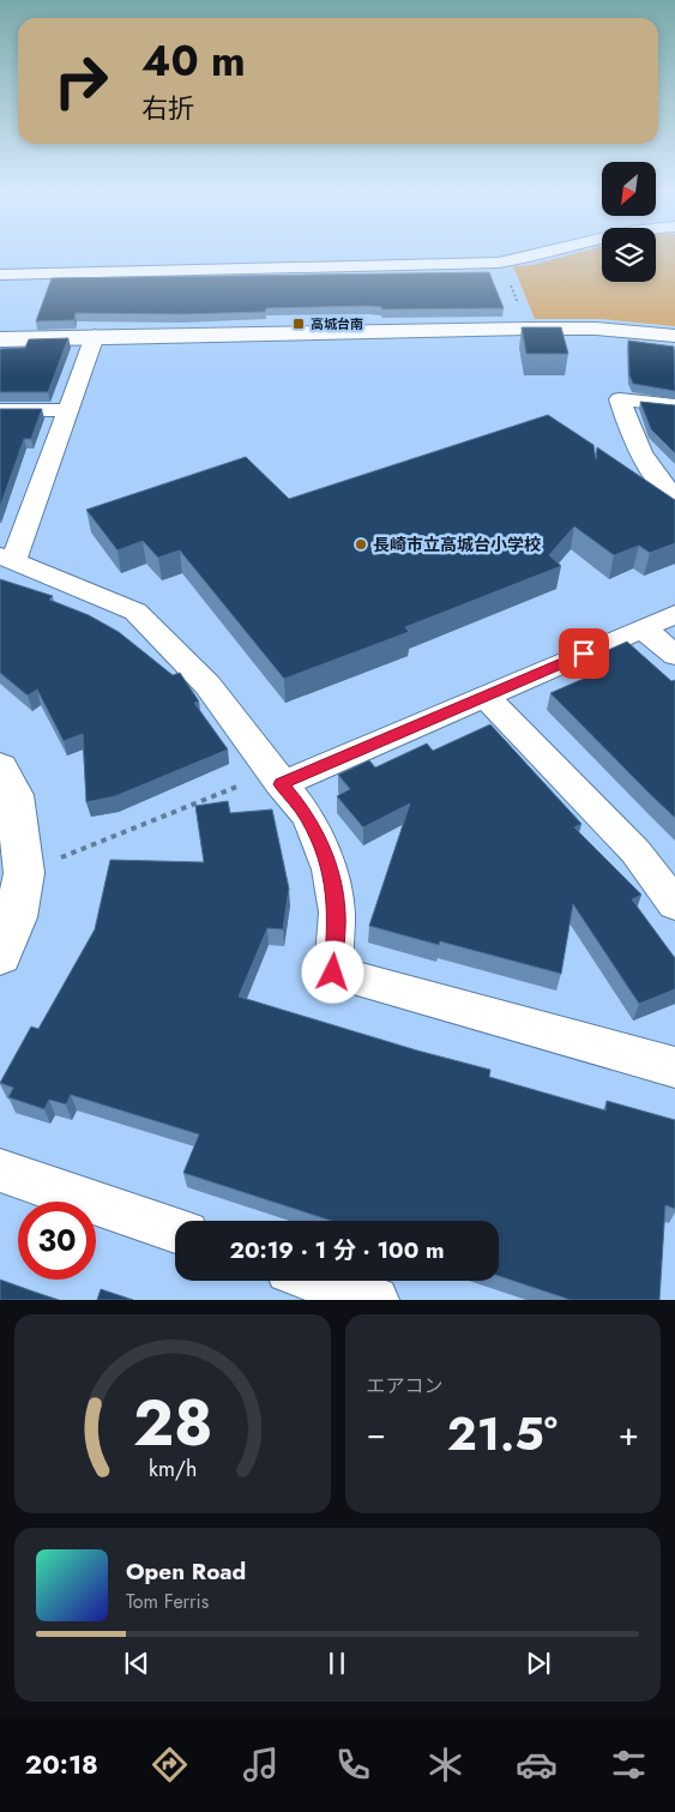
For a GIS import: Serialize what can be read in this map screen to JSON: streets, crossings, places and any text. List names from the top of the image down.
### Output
{
  "places": {
    "transit": ["高城台南"],
    "other": ["長崎市立高城台小学校"]
  },
  "north": "bottom left",
  "page": {
    "turn": ["40 m", "右折"],
    "limit": "30",
    "trip": "20:19 · 1 分 · 100 m",
    "tile": "エアコン",
    "heat": ["−", "21.5°", "+"],
    "song": ["Open Road", "Tom Ferris"],
    "tabs": "20:18",
    "gauge": ["28", "km/h"]
  }
}
